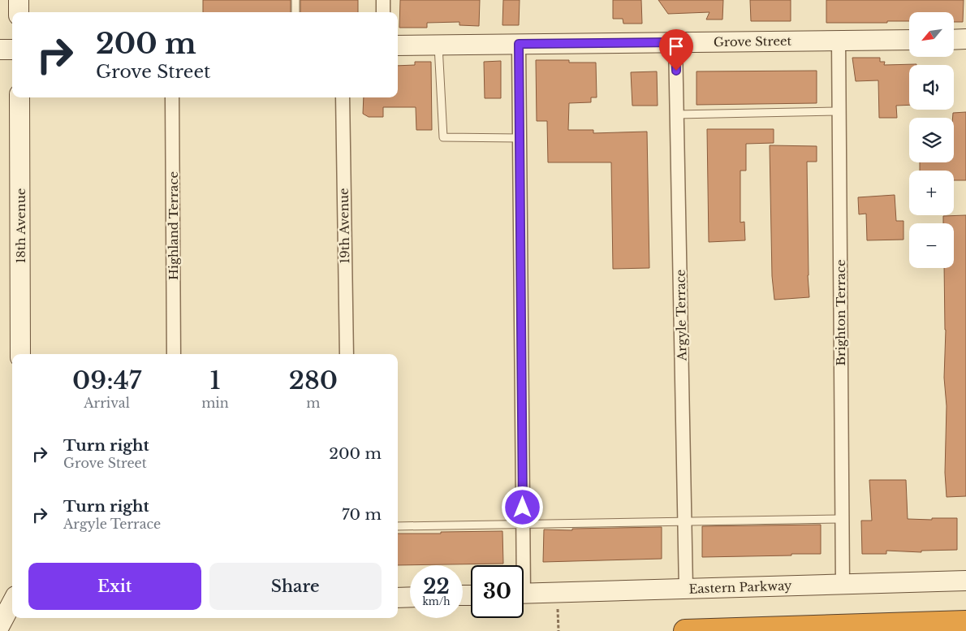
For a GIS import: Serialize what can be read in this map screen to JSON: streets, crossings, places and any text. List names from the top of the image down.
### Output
{
  "streets": {
    "main road": ["Grove Street", "18th Avenue", "Eastern Parkway"],
    "street": [
      "Highland Terrace",
      "19th Avenue",
      "Brighton Terrace",
      "Argyle Terrace"
    ]
  },
  "crossings": [
    ["Grove Street", "Brighton Terrace"],
    ["Grove Street", "Argyle Terrace"],
    ["Brighton Terrace", "Eastern Parkway"],
    ["Argyle Terrace", "Eastern Parkway"]
  ],
  "north": "bottom left",
  "page": {
    "map_buttons": ["+", "−"],
    "turn": ["200 m", "Grove Street"],
    "eta": [
      "09:47",
      "Arrival",
      "1",
      "min",
      "280",
      "m"
    ],
    "list": [
      {
        "name": "Turn right",
        "note": "Grove Street",
        "value": "200 m"
      },
      {
        "name": "Turn right",
        "note": "Argyle Terrace",
        "value": "70 m"
      }
    ],
    "buttons": ["Exit", "Share"],
    "speed": "22 km/h",
    "limit": "30"
  }
}
